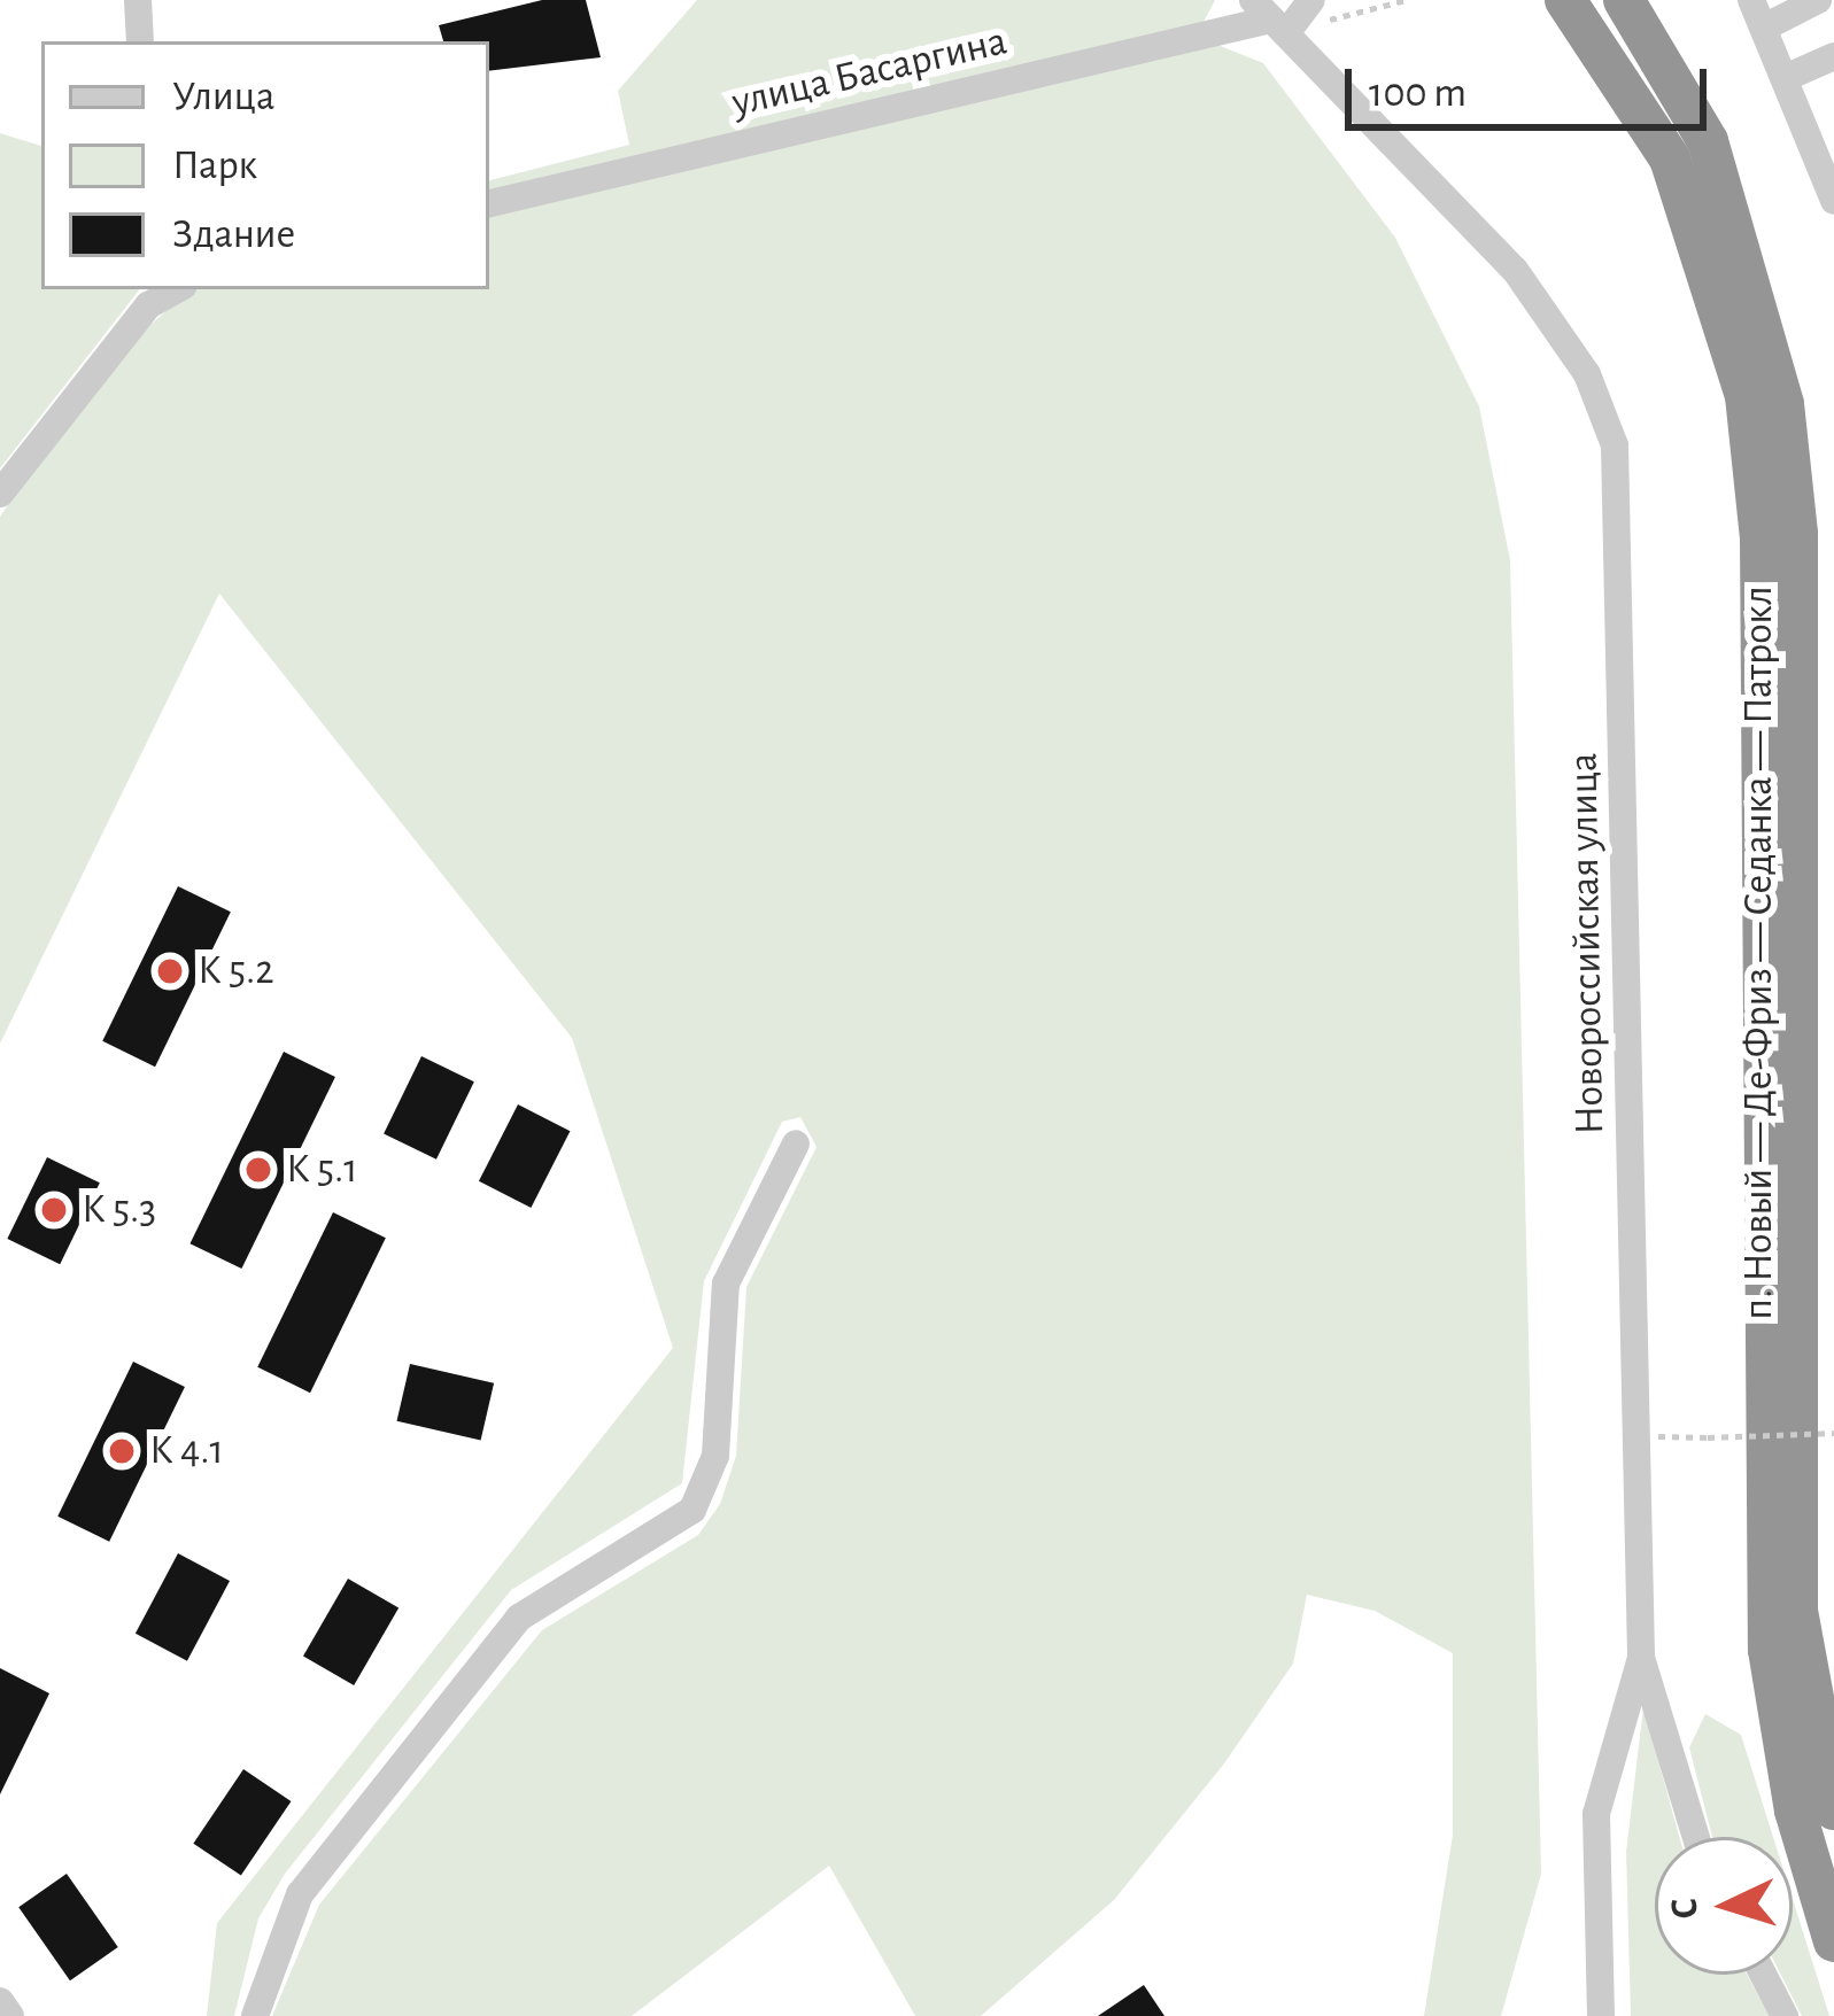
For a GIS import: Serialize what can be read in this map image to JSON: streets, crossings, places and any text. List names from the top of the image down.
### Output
{
  "streets": {
    "highway": ["п. Новый — Де-Фриз — Седанка — Патрокл"],
    "street": ["улица Басаргина", "Новороссийская улица"]
  },
  "crossings": [
    ["улица Басаргина", "Новороссийская улица"]
  ],
  "places": [
    "К 5.2",
    "К 5.1",
    "К 5.3",
    "К 4.1"
  ],
  "legend": ["Улица", "Парк", "Здание"],
  "scale_bar": "100 m",
  "north": "left"
}
